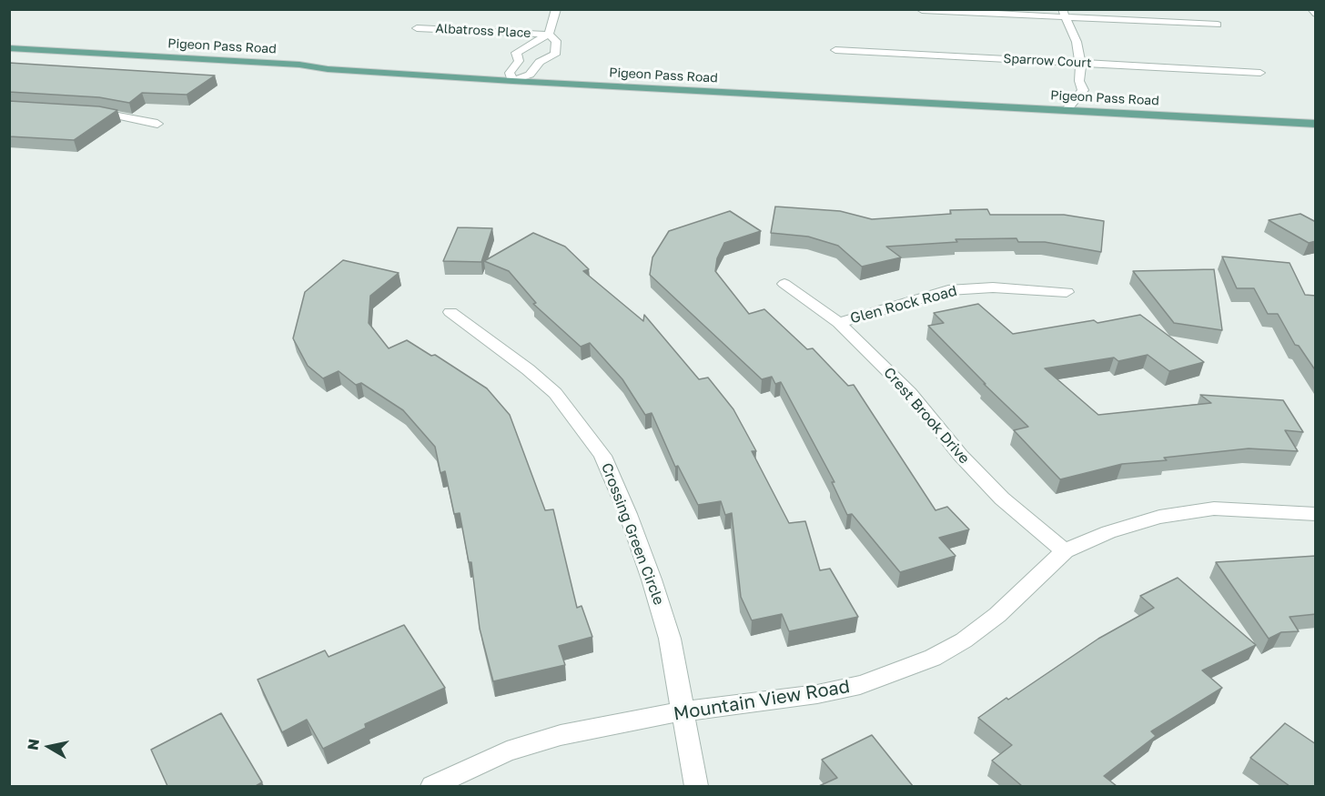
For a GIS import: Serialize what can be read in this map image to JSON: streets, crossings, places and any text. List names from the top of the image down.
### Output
{
  "streets": {
    "main road": ["Pigeon Pass Road"],
    "street": [
      "Albatross Place",
      "Sparrow Court",
      "Glen Rock Road",
      "Crest Brook Drive",
      "Crossing Green Circle",
      "Mountain View Road"
    ]
  },
  "crossings": [
    ["Glen Rock Road", "Crest Brook Drive"],
    ["Crest Brook Drive", "Mountain View Road"],
    ["Crossing Green Circle", "Mountain View Road"]
  ],
  "north": "left"
}
